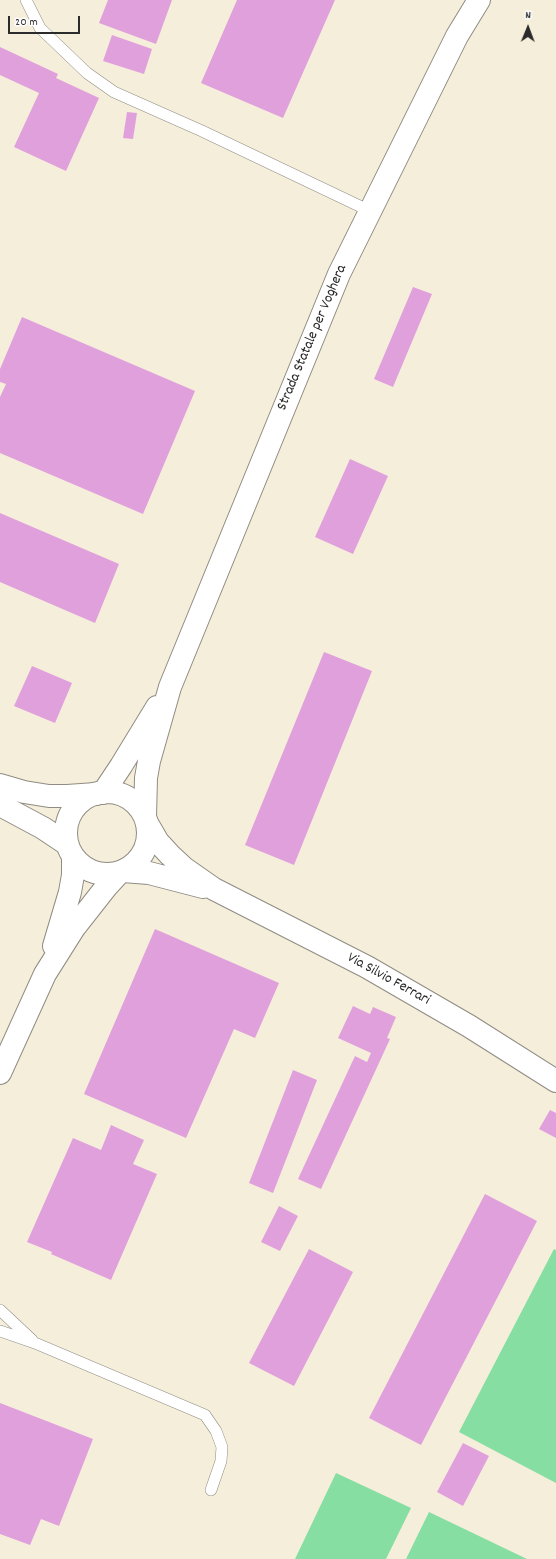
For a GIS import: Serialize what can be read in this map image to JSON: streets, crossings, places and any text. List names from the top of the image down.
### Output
{
  "streets": {
    "main road": ["Strada Statale per Voghera", "Via Silvio Ferrari"]
  },
  "crossings": [
    ["Strada Statale per Voghera", "Via Silvio Ferrari"]
  ],
  "scale_bar": "20 m",
  "north": "top"
}
